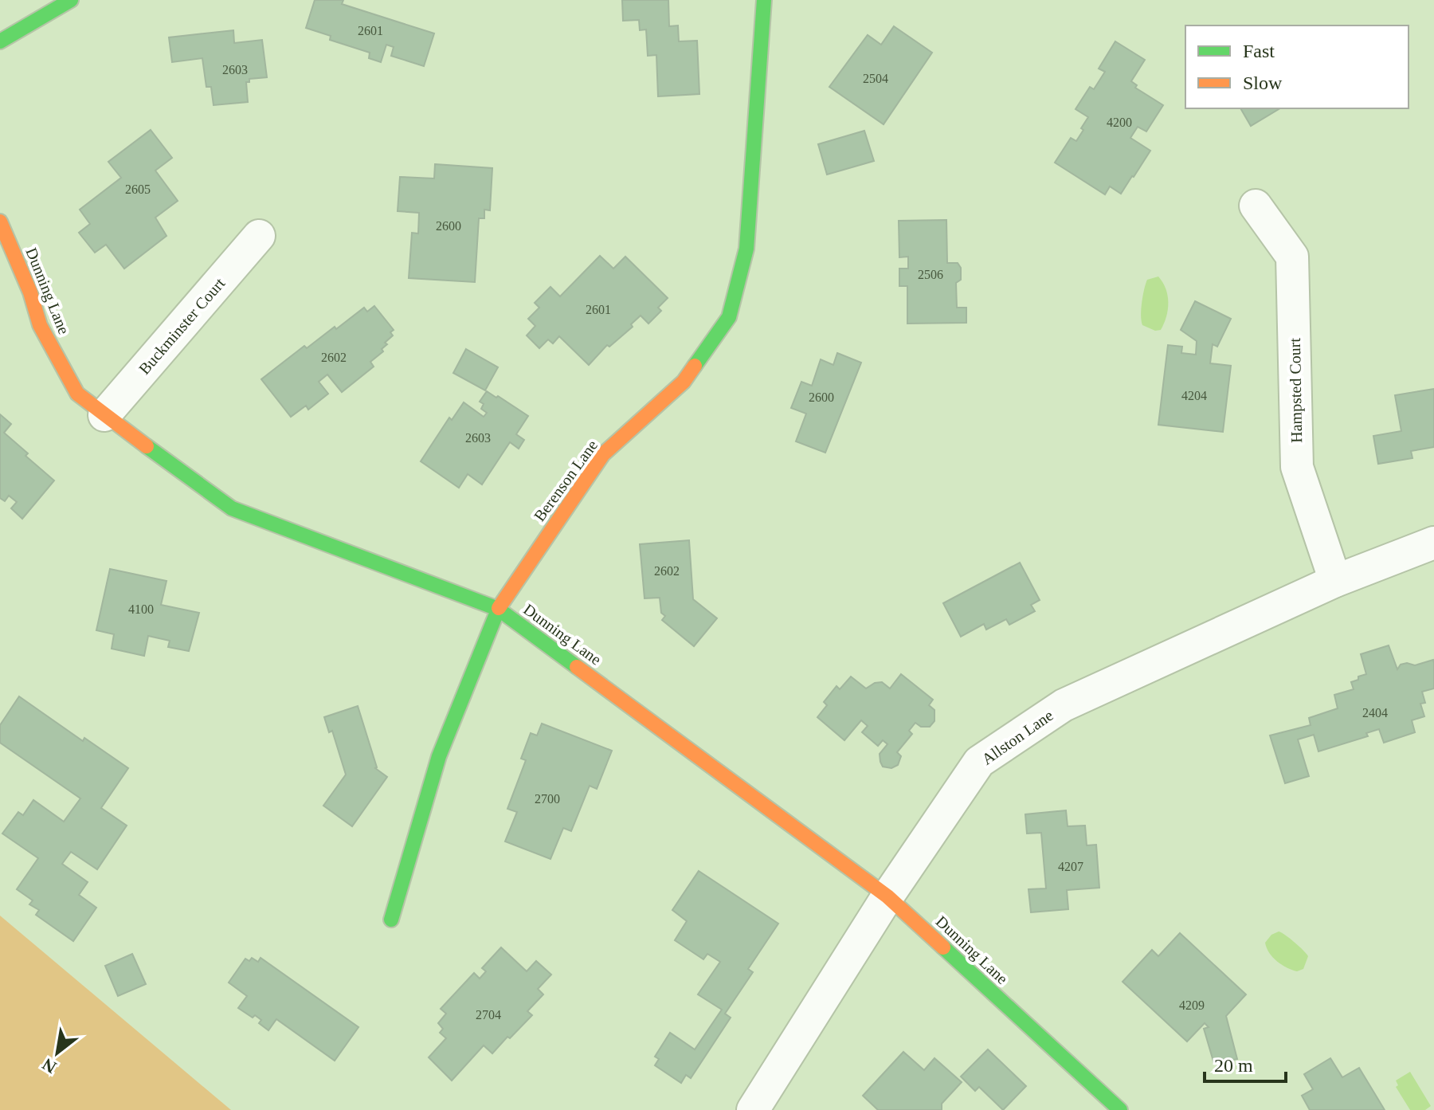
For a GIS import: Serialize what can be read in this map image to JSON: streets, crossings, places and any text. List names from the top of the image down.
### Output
{
  "streets": {
    "street": [
      "Dunning Lane",
      "Buckminster Court",
      "Hampsted Court",
      "Berenson Lane",
      "Allston Lane"
    ]
  },
  "crossings": [
    ["Dunning Lane", "Buckminster Court"],
    ["Dunning Lane", "Berenson Lane"],
    ["Dunning Lane", "Allston Lane"],
    ["Hampsted Court", "Allston Lane"]
  ],
  "house_numbers": [
    "2601",
    "2603",
    "2504",
    "4200",
    "2605",
    "2600",
    "2506",
    "2601",
    "2602",
    "4204",
    "2600",
    "2603",
    "2602",
    "4100",
    "2404",
    "2700",
    "4207",
    "4209",
    "2704"
  ],
  "legend": ["Fast", "Slow"],
  "scale_bar": "20 m",
  "north": "bottom left"
}
